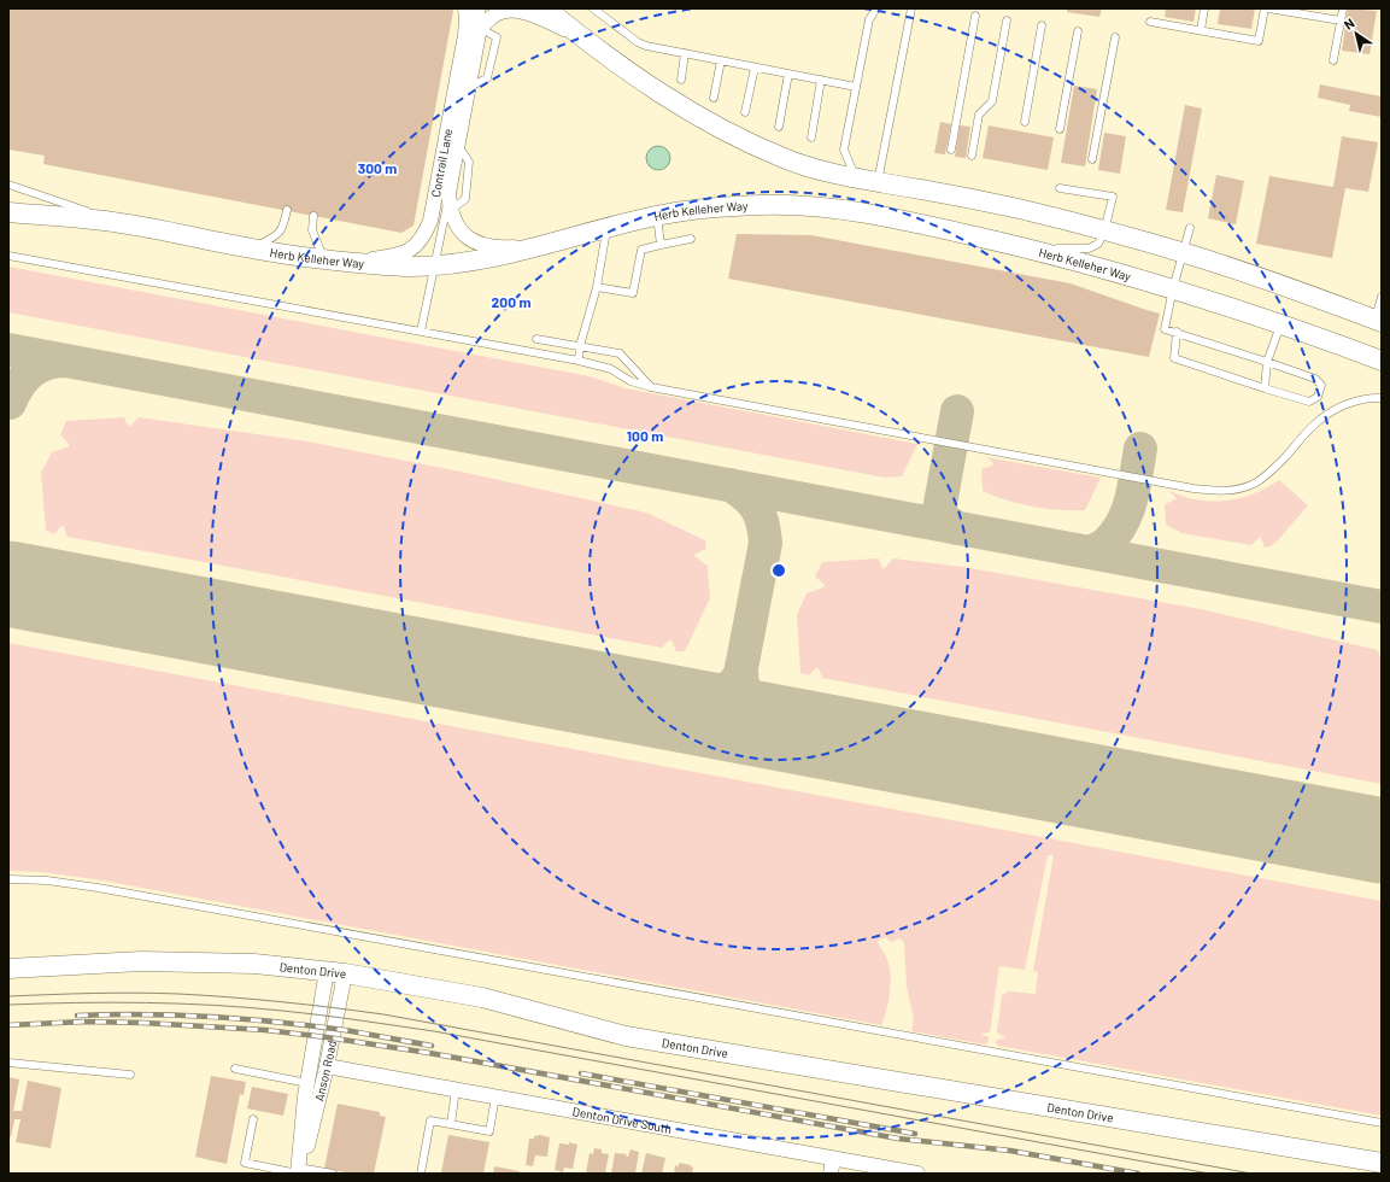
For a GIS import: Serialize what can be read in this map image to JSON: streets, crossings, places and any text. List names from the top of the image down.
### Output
{
  "streets": {
    "main road": ["Herb Kelleher Way", "Denton Drive"],
    "street": ["Contrail Lane", "Anson Road", "Denton Drive South"]
  },
  "crossings": [
    ["Contrail Lane", "Herb Kelleher Way"],
    ["Denton Drive", "Anson Road"],
    ["Anson Road", "Denton Drive South"]
  ],
  "north": "top left",
  "rings": ["300 m", "200 m", "100 m"]
}
